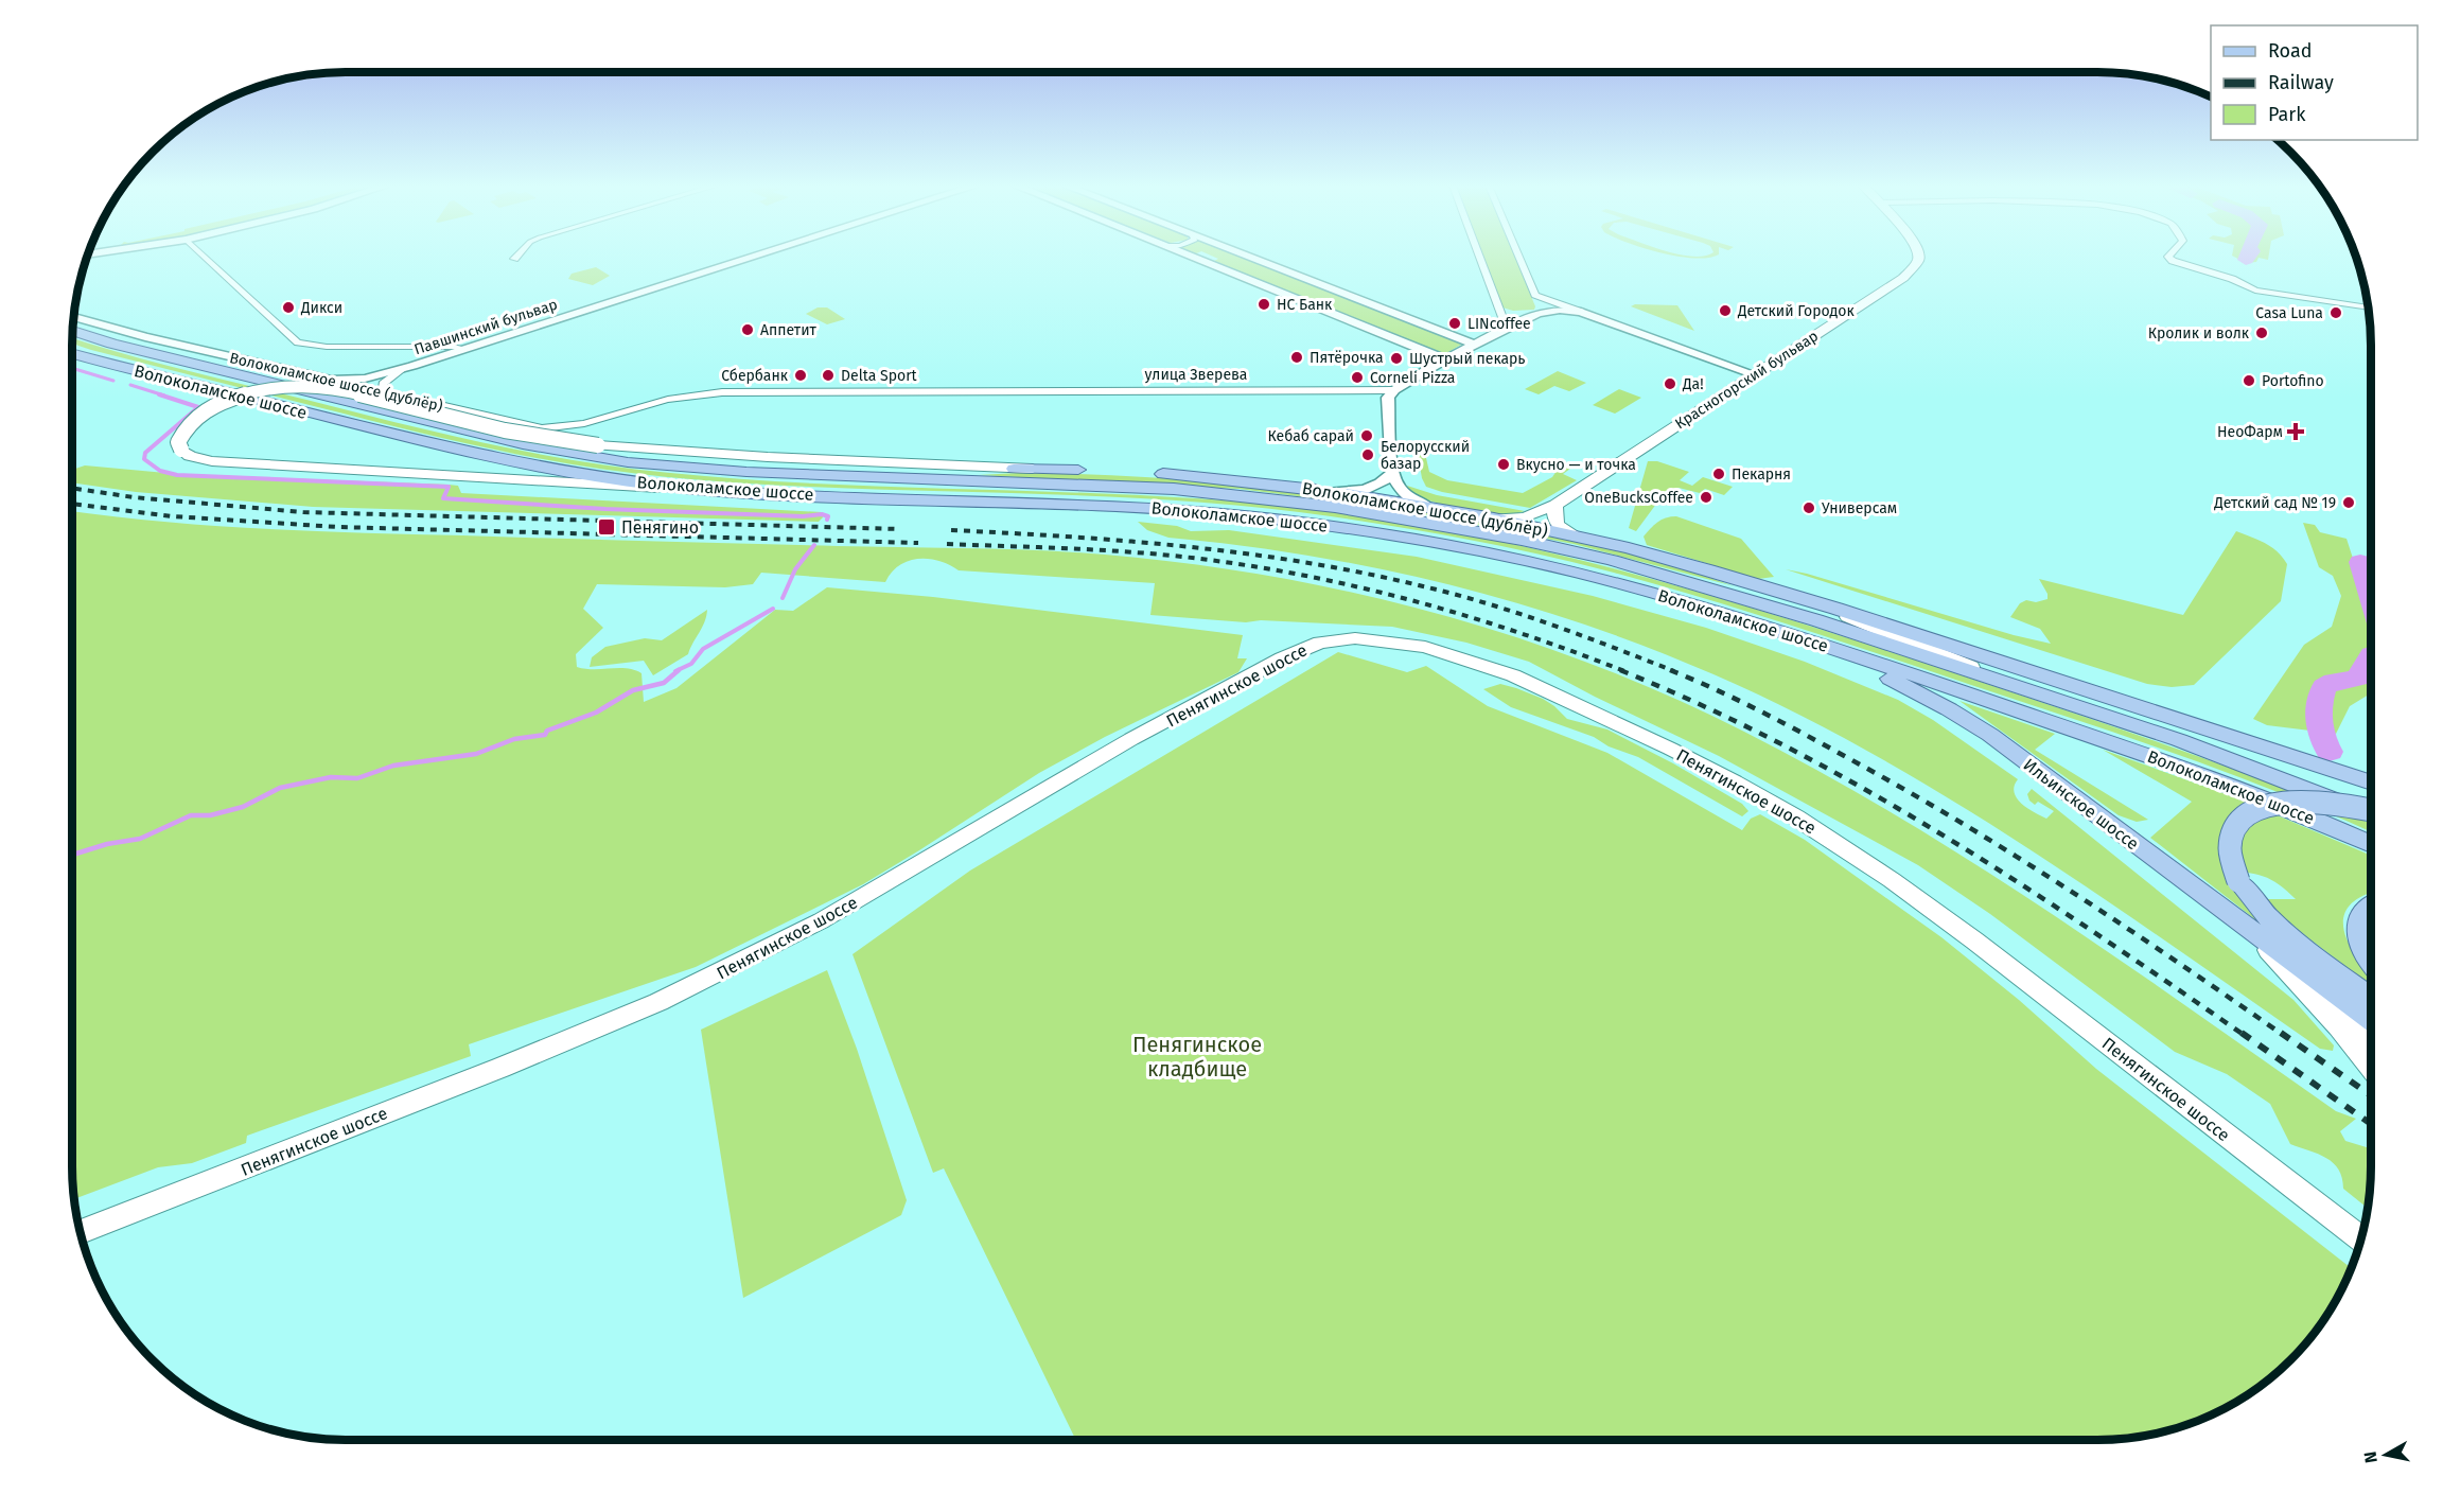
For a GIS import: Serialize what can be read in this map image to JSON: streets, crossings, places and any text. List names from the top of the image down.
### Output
{
  "streets": {
    "main road": [
      "Красногорский бульвар",
      "Волоколамское шоссе (дублёр)",
      "Волоколамское шоссе",
      "Пенягинское шоссе",
      "Ильинское шоссе"
    ],
    "street": ["Павшинский бульвар", "улица Зверева"]
  },
  "crossings": [
    ["Павшинский бульвар", "Волоколамское шоссе (дублёр)"],
    ["улица Зверева", "Волоколамское шоссе (дублёр)"],
    ["Красногорский бульвар", "Волоколамское шоссе (дублёр)"],
    ["Волоколамское шоссе (дублёр)", "Волоколамское шоссе"],
    ["Волоколамское шоссе", "Ильинское шоссе"]
  ],
  "parks": ["Пенягинское кладбище"],
  "places": {
    "other": [
      "НС Банк",
      "Дикси",
      "Детский Городок",
      "Casa Luna",
      "LINcoffee",
      "Аппетит",
      "Кролик и волк",
      "Пятёрочка",
      "Шустрый пекарь",
      "Сбербанк",
      "Delta Sport",
      "Corneli Pizza",
      "Portofino",
      "Да!",
      "Кебаб сарай",
      "Белорусский базар",
      "Вкусно — и точка",
      "Пекарня",
      "OneBucksCoffee",
      "Детский сад № 19",
      "Универсам"
    ],
    "health": ["НеоФарм"],
    "transit": ["Пенягино"]
  },
  "legend": ["Road", "Railway", "Park"],
  "north": "left"
}
